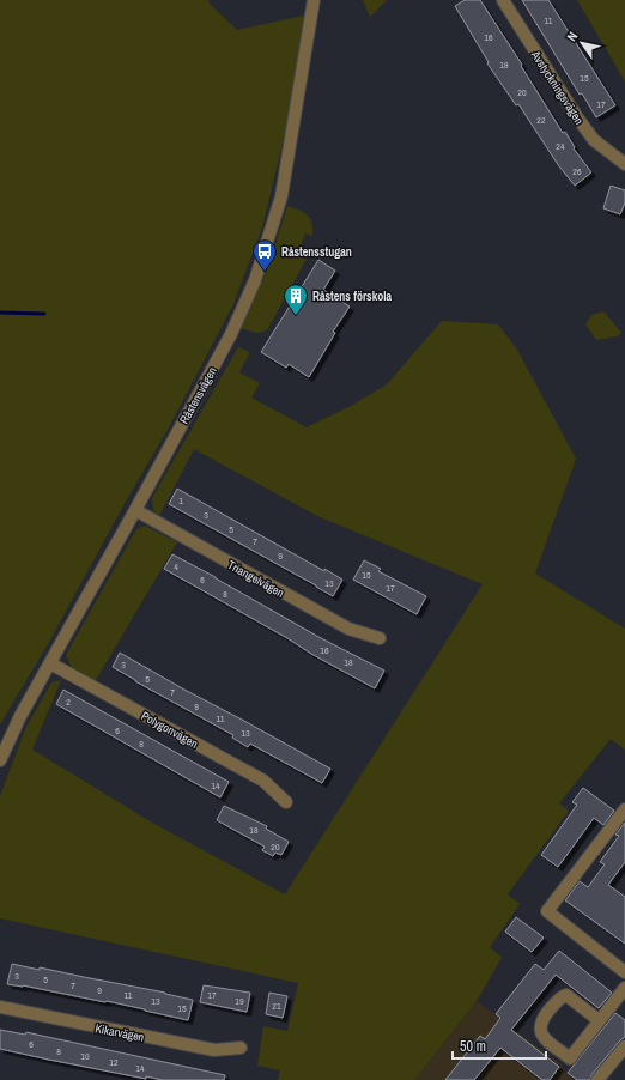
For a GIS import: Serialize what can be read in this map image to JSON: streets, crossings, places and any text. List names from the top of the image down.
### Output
{
  "streets": {
    "street": [
      "Avstyckningsvägen",
      "Råstensvägen",
      "Triangelvägen",
      "Polygonvägen",
      "Kikarvägen"
    ]
  },
  "crossings": [
    ["Råstensvägen", "Triangelvägen"],
    ["Råstensvägen", "Polygonvägen"]
  ],
  "places": {
    "bus stop": ["Råstensstugan"],
    "building": ["Råstens förskola"]
  },
  "house_numbers": [
    "11",
    "16",
    "18",
    "15",
    "20",
    "17",
    "22",
    "24",
    "26",
    "1",
    "3",
    "5",
    "7",
    "9",
    "4",
    "15",
    "6",
    "13",
    "17",
    "8",
    "16",
    "18",
    "3",
    "5",
    "7",
    "2",
    "9",
    "11",
    "6",
    "13",
    "8",
    "14",
    "18",
    "20",
    "3",
    "5",
    "7",
    "9",
    "11",
    "17",
    "13",
    "19",
    "21",
    "15",
    "6",
    "8",
    "10",
    "12",
    "14"
  ],
  "scale_bar": "50 m",
  "north": "top left"
}
